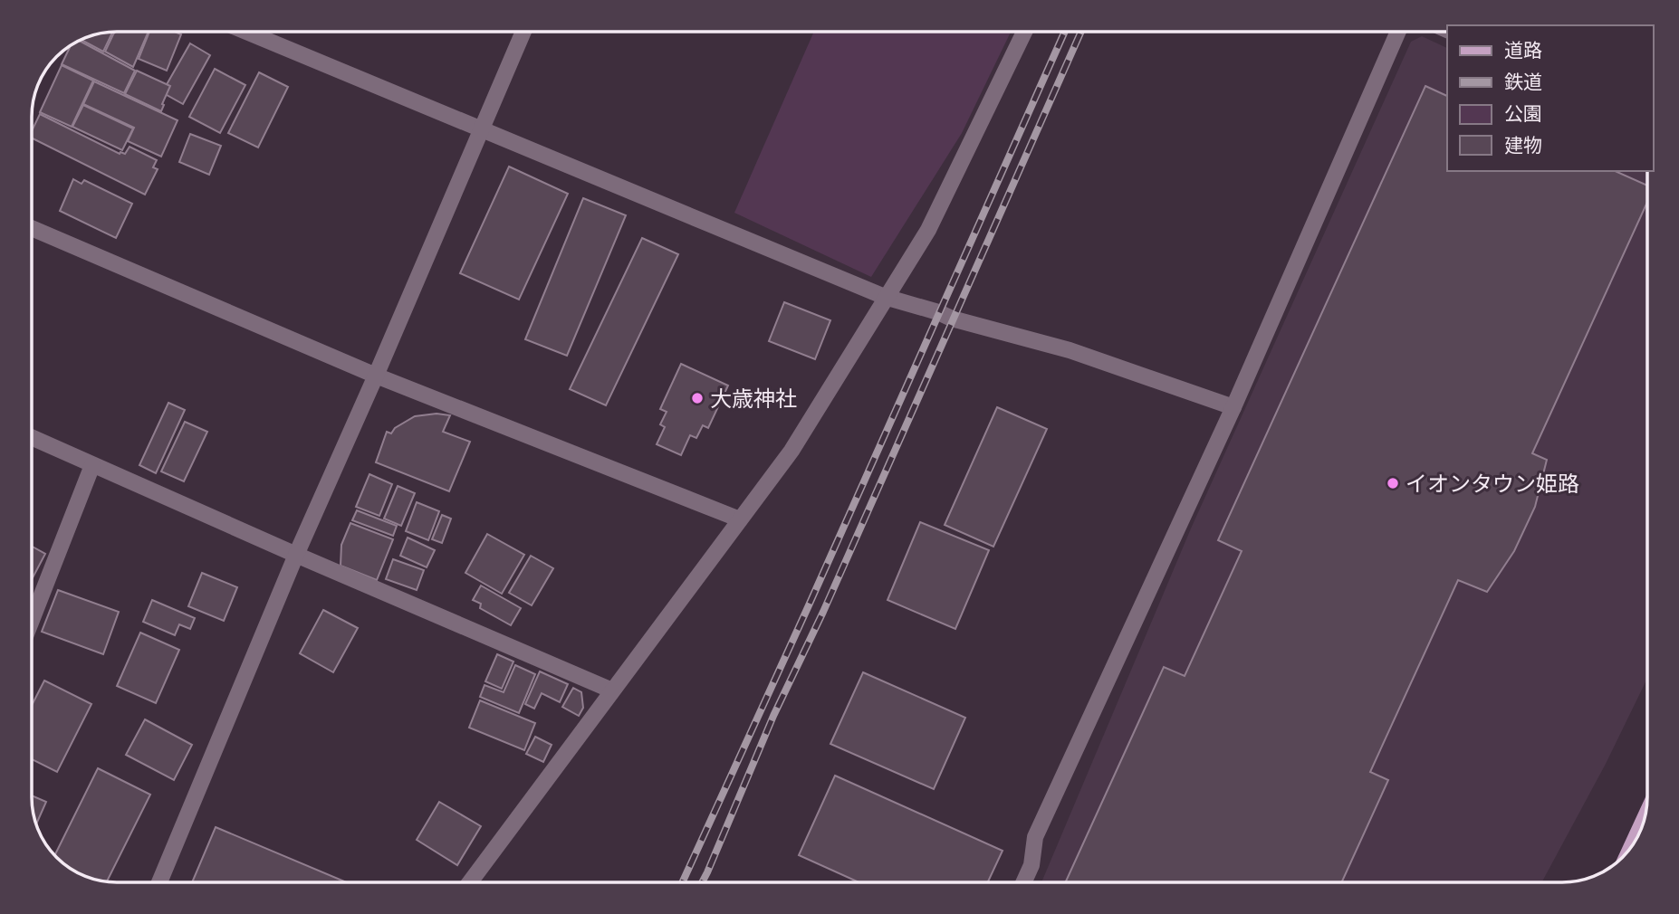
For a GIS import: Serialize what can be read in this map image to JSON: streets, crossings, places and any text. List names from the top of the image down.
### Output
{
  "places": ["大歳神社", "イオンタウン姫路"],
  "legend": [
    "道路",
    "鉄道",
    "公園",
    "建物"
  ]
}
